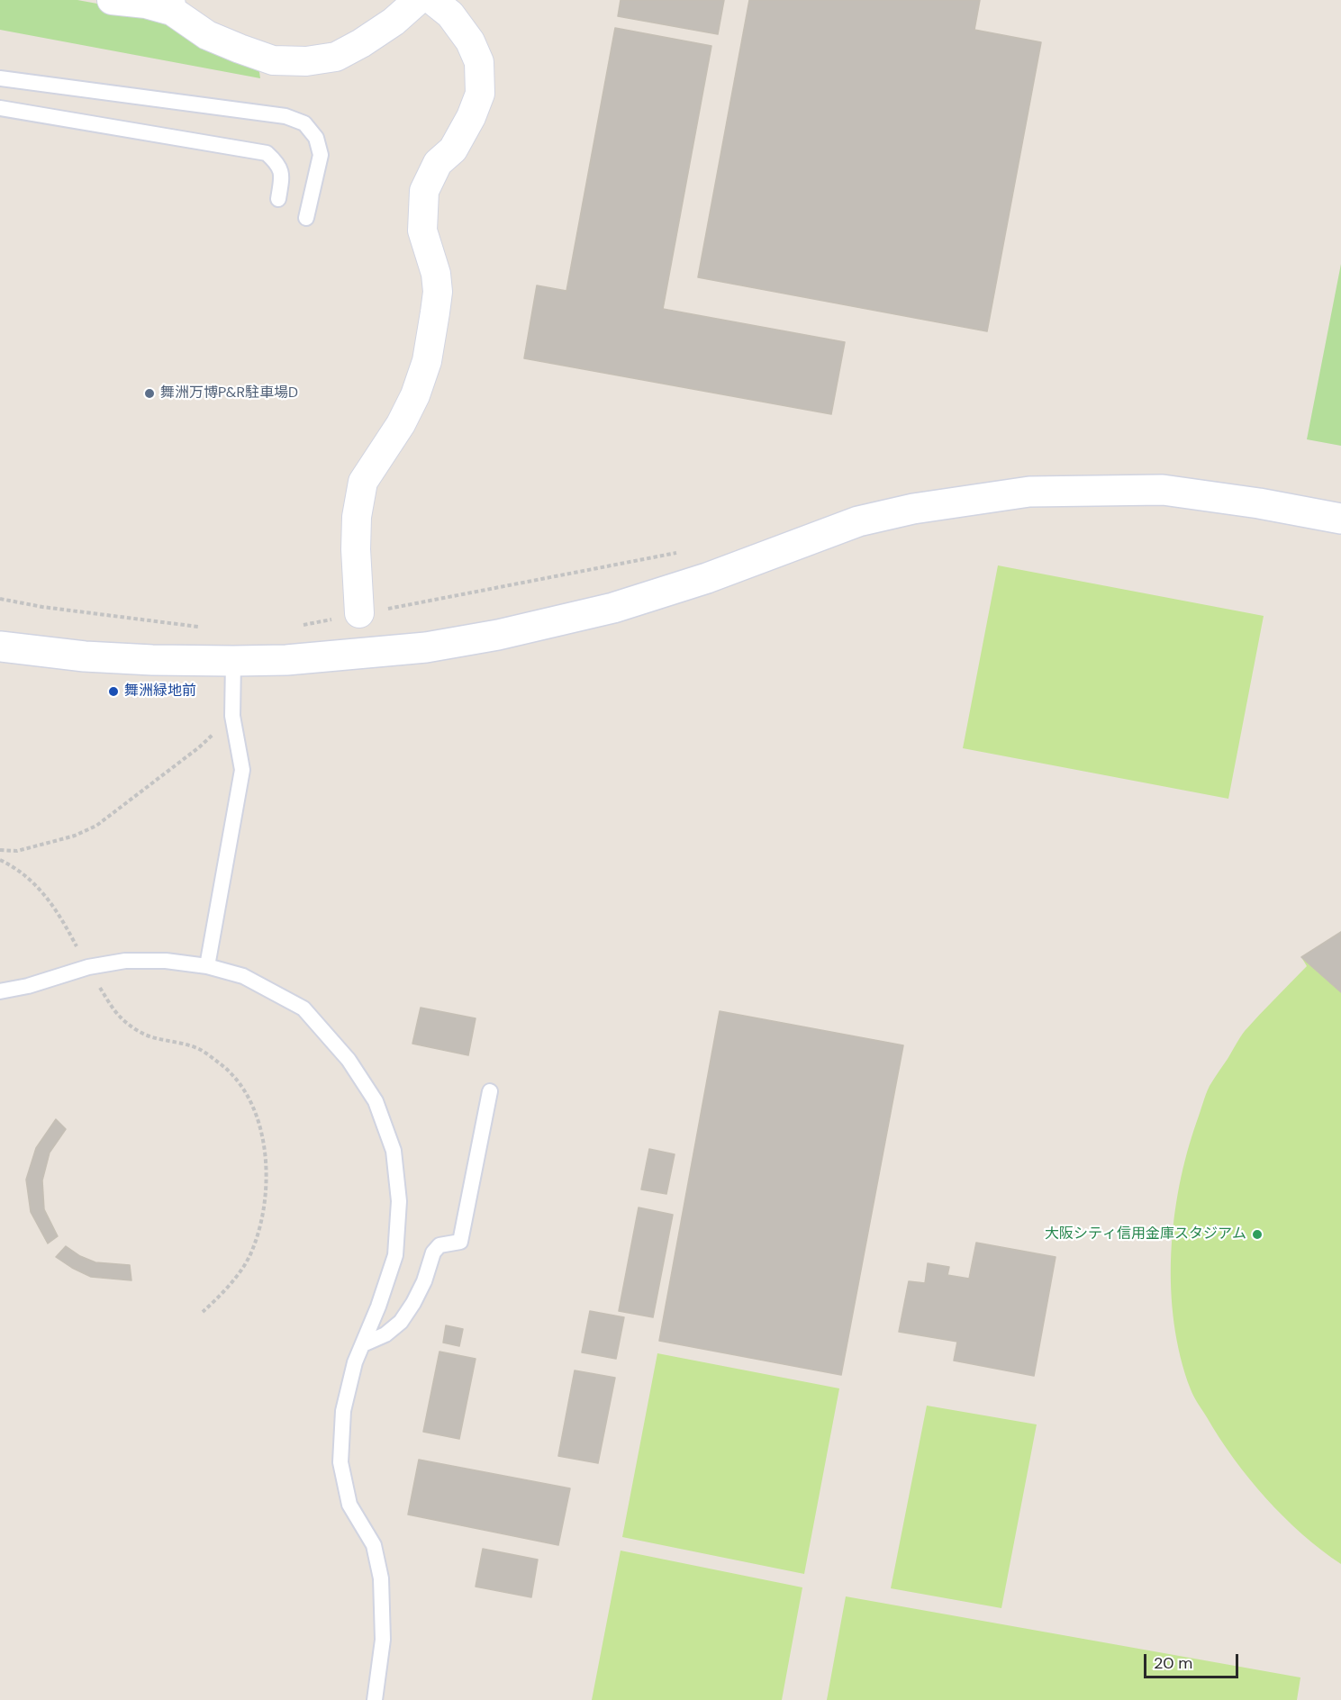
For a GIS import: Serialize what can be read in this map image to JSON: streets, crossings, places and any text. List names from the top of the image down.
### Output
{
  "places": ["舞洲万博P&R駐車場D", "舞洲緑地前", "大阪シティ信用金庫スタジアム"],
  "scale_bar": "20 m"
}
